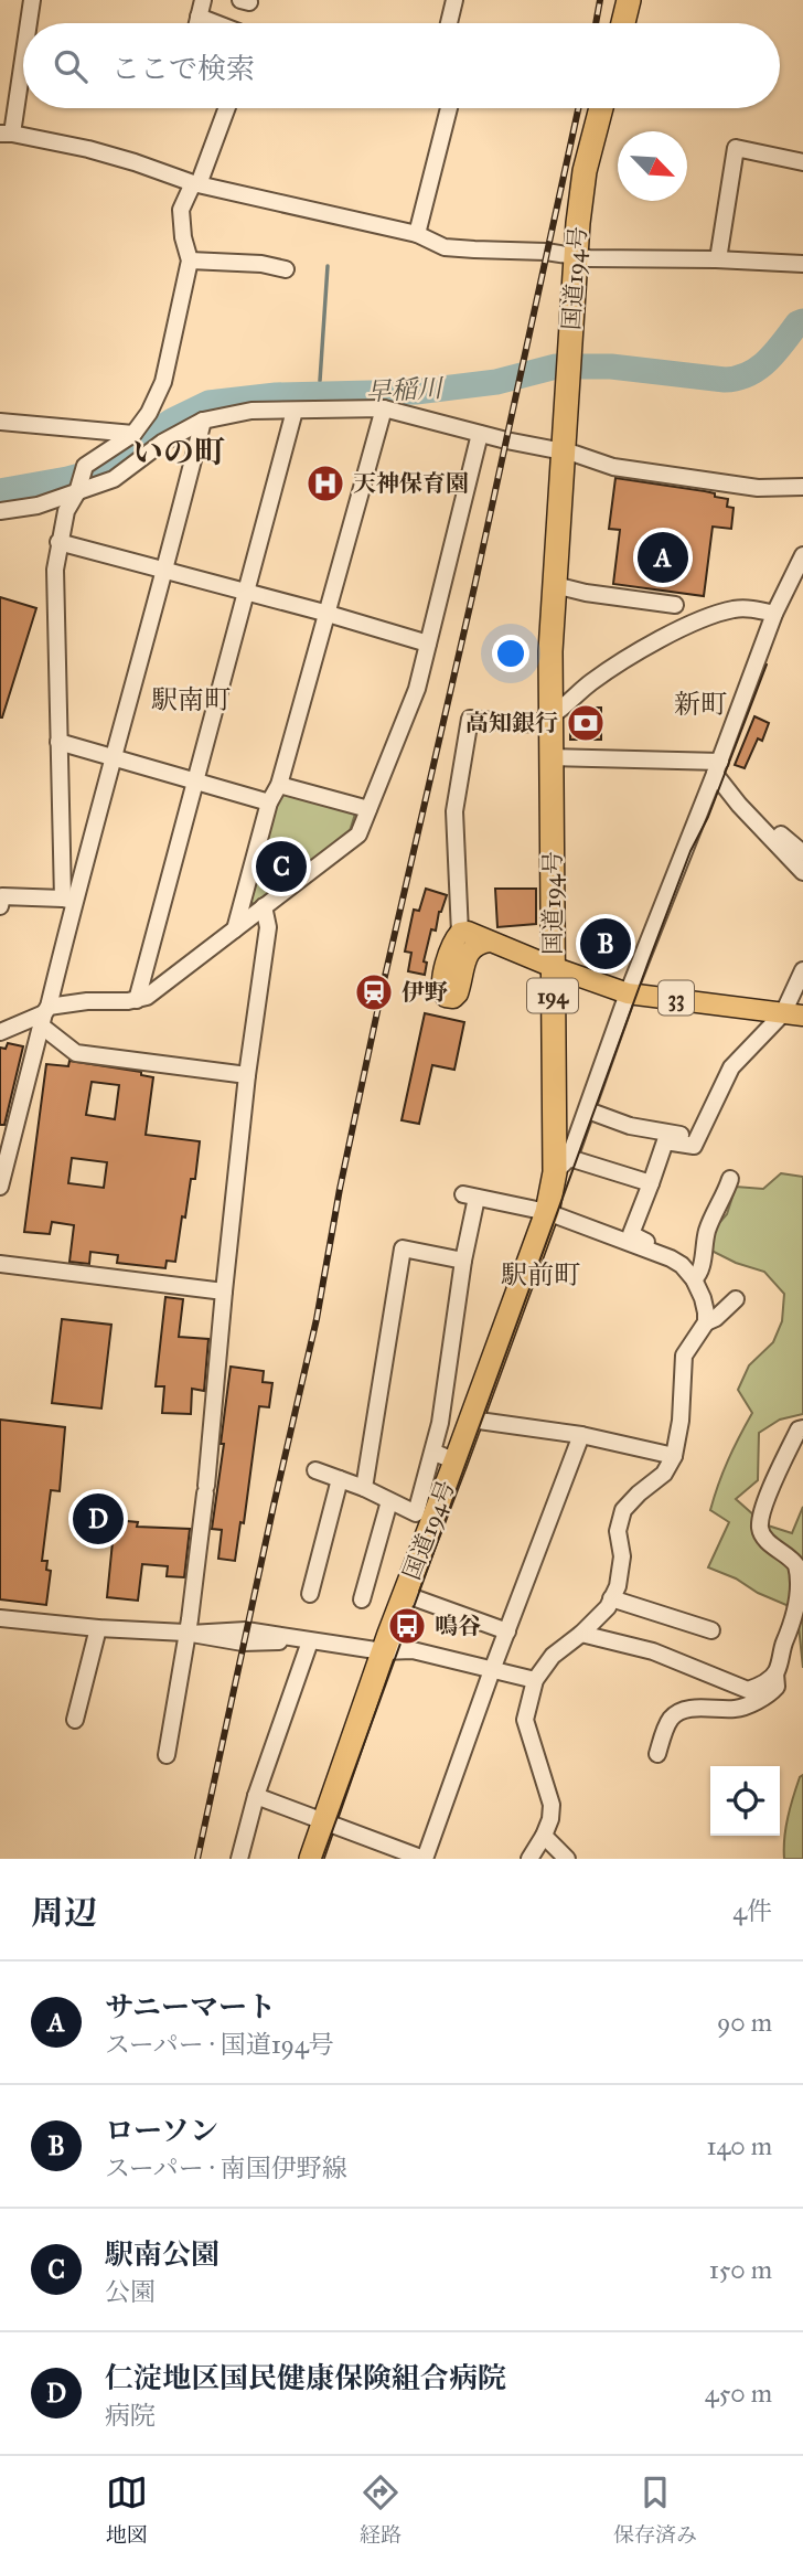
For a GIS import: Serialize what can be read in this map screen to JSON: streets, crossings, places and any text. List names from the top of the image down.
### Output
{
  "streets": {
    "highway": ["国道194号", "194"],
    "main road": ["33"]
  },
  "crossings": [
    ["国道194号", "33"]
  ],
  "districts": [
    "いの町",
    "駅南町",
    "新町",
    "駅前町"
  ],
  "water": ["早稲川"],
  "places": {
    "hospital": ["天神保育園"],
    "bank": ["高知銀行"],
    "station": ["伊野"],
    "bus stop": ["鳴谷"]
  },
  "north": "bottom right",
  "page": {
    "search": "ここで検索",
    "pins": [
      "A",
      "C",
      "B",
      "D"
    ],
    "heading": ["周辺", "4件"],
    "list": [
      {
        "mark": "A",
        "name": "サニーマート",
        "note": "スーパー · 国道194号",
        "value": "90 m"
      },
      {
        "mark": "B",
        "name": "ローソン",
        "note": "スーパー · 南国伊野線",
        "value": "140 m"
      },
      {
        "mark": "C",
        "name": "駅南公園",
        "note": "公園",
        "value": "150 m"
      },
      {
        "mark": "D",
        "name": "仁淀地区国民健康保険組合病院",
        "note": "病院",
        "value": "450 m"
      }
    ],
    "nav": ["地図", "経路", "保存済み"]
  }
}
